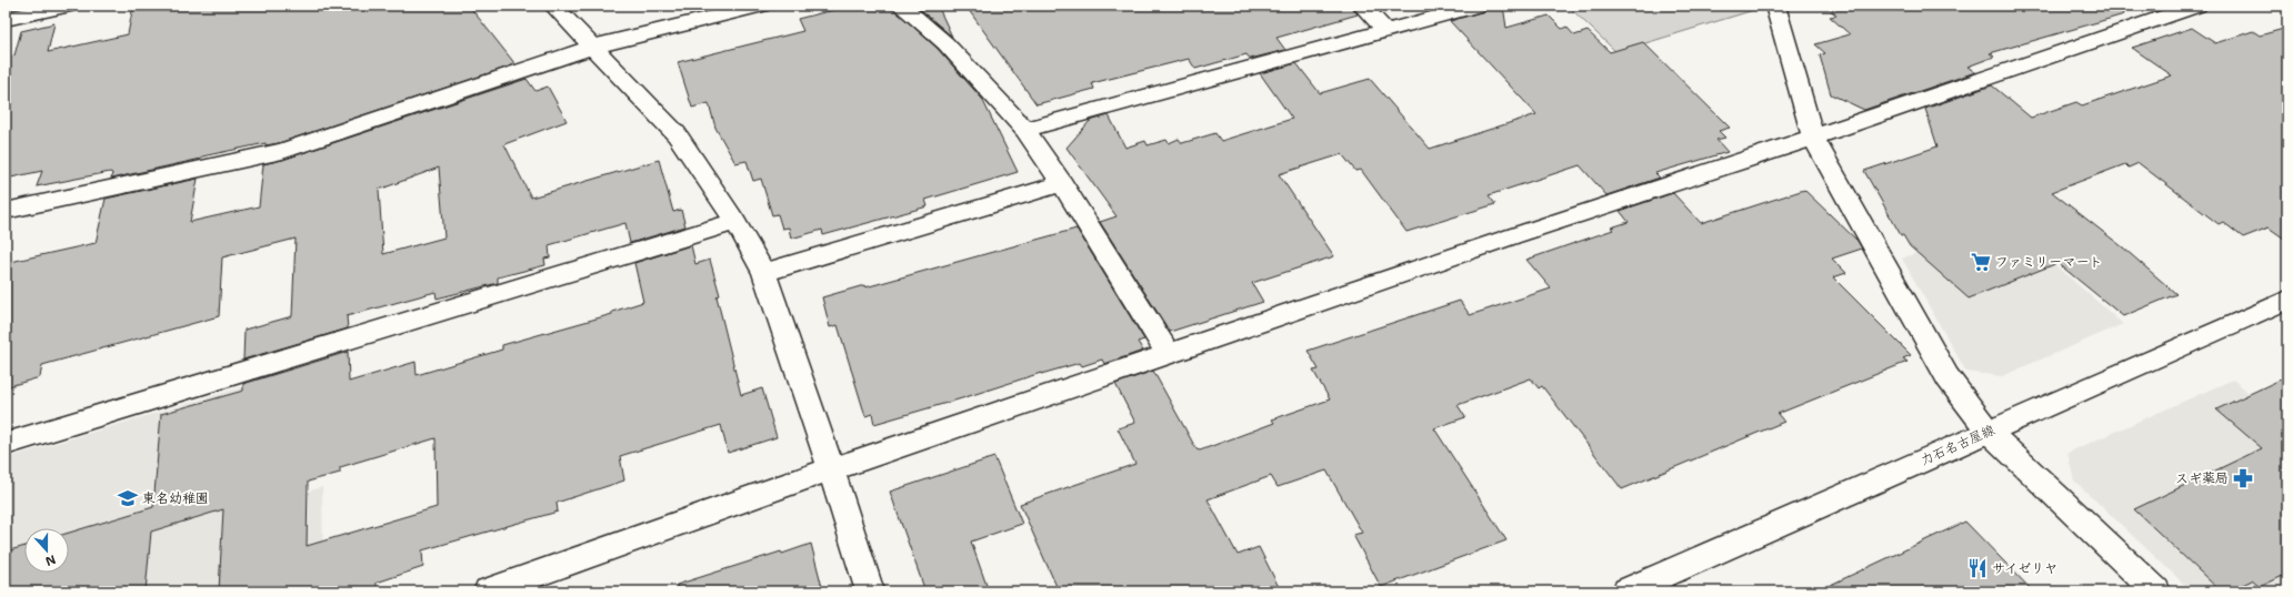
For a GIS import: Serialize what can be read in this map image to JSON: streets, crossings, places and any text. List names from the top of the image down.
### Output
{
  "streets": {
    "street": ["力石名古屋線"]
  },
  "places": {
    "supermarket": ["ファミリーマート"],
    "pharmacy": ["スギ薬局"],
    "school or university": ["東名幼稚園"],
    "restaurant": ["サイゼリヤ"]
  },
  "north": "bottom"
}
